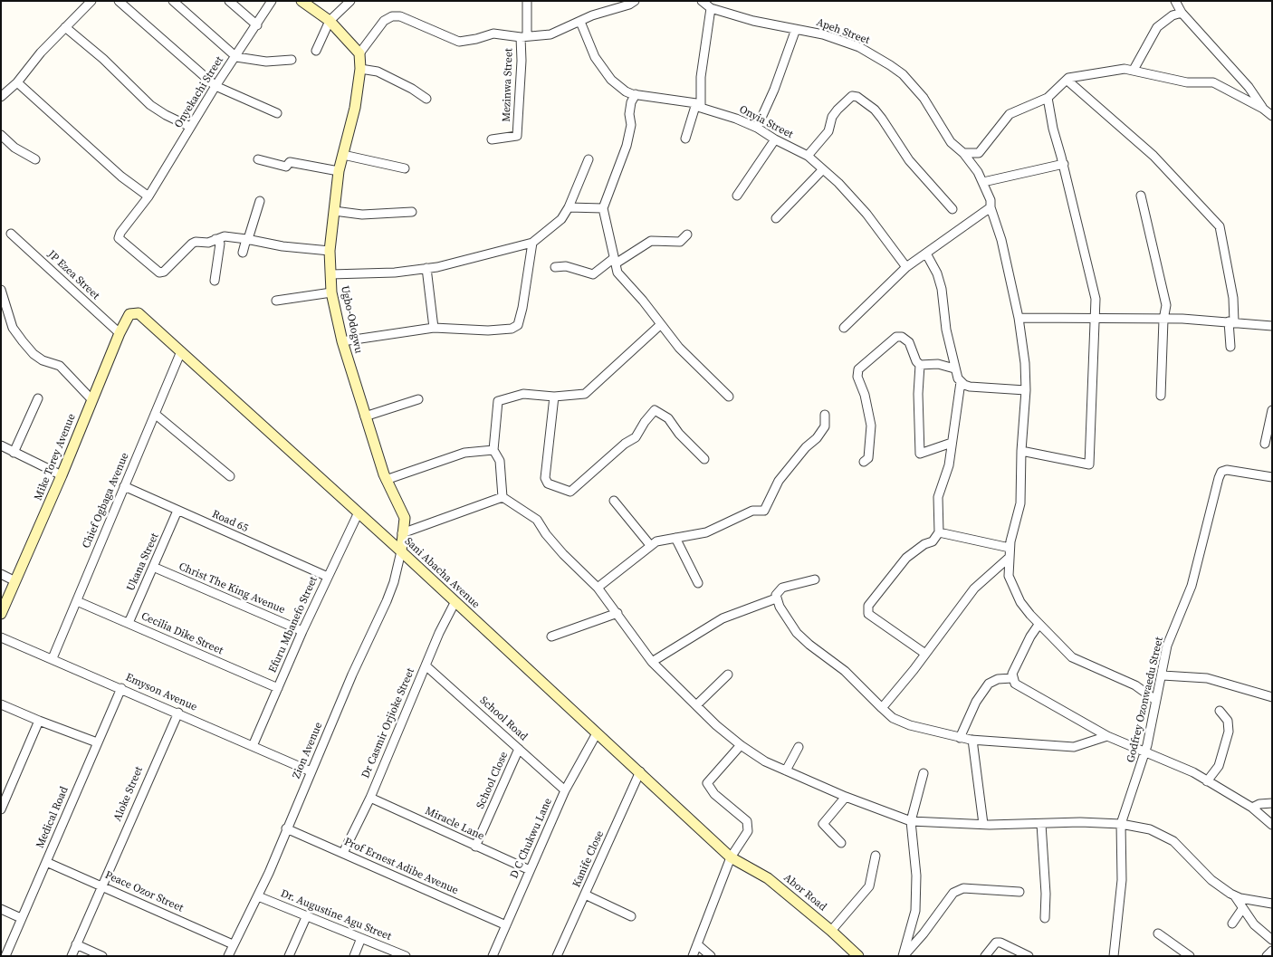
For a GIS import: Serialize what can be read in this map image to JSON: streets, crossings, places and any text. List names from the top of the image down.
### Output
{
  "streets": {
    "street": [
      "Apeh Street",
      "Mezinwa Street",
      "Onyekachi Street",
      "Onyia Street",
      "JP Ezea Street",
      "Ugbo-Odogwu",
      "Mike Torey Avenue",
      "Chief Ogbaga Avenue",
      "Road 65",
      "Ukana Street",
      "Sani Abacha Avenue",
      "Christ The King Avenue",
      "Efuru Mbanefo Street",
      "Cecilia Dike Street",
      "Emyson Avenue",
      "Godfrey Ozonwaedu Street",
      "School Road",
      "Dr Casmir Orjioke Street",
      "Zion Avenue",
      "School Close",
      "Aloke Street",
      "Medical Road",
      "Miracle Lane",
      "D C Chukwu Lane",
      "Kanife Close",
      "Prof Ernest Adibe Avenue",
      "Peace Ozor Street",
      "Abor Road",
      "Dr. Augustine Agu Street"
    ]
  },
  "crossings": [
    ["JP Ezea Street", "Mike Torey Avenue"],
    ["Ugbo-Odogwu", "Sani Abacha Avenue"],
    ["Ugbo-Odogwu", "Zion Avenue"],
    ["Mike Torey Avenue", "Sani Abacha Avenue"],
    ["Chief Ogbaga Avenue", "Road 65"],
    ["Chief Ogbaga Avenue", "Sani Abacha Avenue"],
    ["Chief Ogbaga Avenue", "Cecilia Dike Street"],
    ["Chief Ogbaga Avenue", "Emyson Avenue"],
    ["Road 65", "Ukana Street"],
    ["Road 65", "Efuru Mbanefo Street"],
    ["Ukana Street", "Christ The King Avenue"],
    ["Ukana Street", "Cecilia Dike Street"],
    ["Sani Abacha Avenue", "Efuru Mbanefo Street"],
    ["Sani Abacha Avenue", "Dr Casmir Orjioke Street"],
    ["Sani Abacha Avenue", "Zion Avenue"],
    ["Sani Abacha Avenue", "D C Chukwu Lane"],
    ["Sani Abacha Avenue", "Kanife Close"],
    ["Sani Abacha Avenue", "Abor Road"],
    ["Christ The King Avenue", "Efuru Mbanefo Street"],
    ["Efuru Mbanefo Street", "Cecilia Dike Street"],
    ["Efuru Mbanefo Street", "Emyson Avenue"],
    ["Emyson Avenue", "Zion Avenue"],
    ["Emyson Avenue", "Aloke Street"],
    ["Emyson Avenue", "Medical Road"],
    ["School Road", "Dr Casmir Orjioke Street"],
    ["School Road", "School Close"],
    ["School Road", "D C Chukwu Lane"],
    ["Dr Casmir Orjioke Street", "Miracle Lane"],
    ["Dr Casmir Orjioke Street", "Prof Ernest Adibe Avenue"],
    ["Zion Avenue", "Prof Ernest Adibe Avenue"],
    ["Zion Avenue", "Peace Ozor Street"],
    ["Zion Avenue", "Dr. Augustine Agu Street"],
    ["School Close", "Miracle Lane"],
    ["Aloke Street", "Peace Ozor Street"],
    ["Medical Road", "Peace Ozor Street"],
    ["Miracle Lane", "D C Chukwu Lane"],
    ["D C Chukwu Lane", "Prof Ernest Adibe Avenue"]
  ]
}
